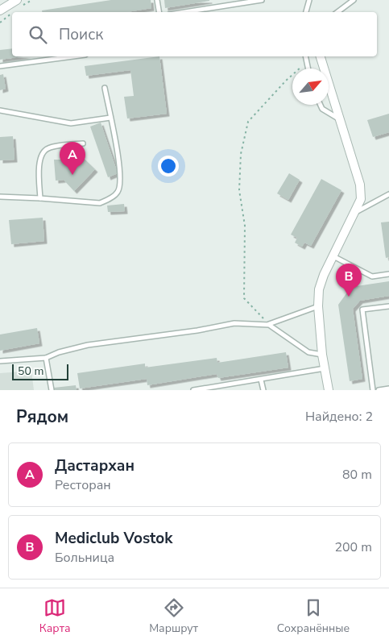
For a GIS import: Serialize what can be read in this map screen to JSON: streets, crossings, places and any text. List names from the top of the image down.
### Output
{
  "scale_bar": "50 m",
  "north": "top right",
  "page": {
    "search": "Поиск",
    "pins": ["A", "B"],
    "scale": "50 m",
    "heading": ["Рядом", "Найдено: 2"],
    "list": [
      {
        "mark": "A",
        "name": "Дастархан",
        "note": "Ресторан",
        "value": "80 m"
      },
      {
        "mark": "B",
        "name": "Mediclub Vostok",
        "note": "Больница",
        "value": "200 m"
      }
    ],
    "nav": ["Карта", "Маршрут", "Сохранённые"]
  }
}
